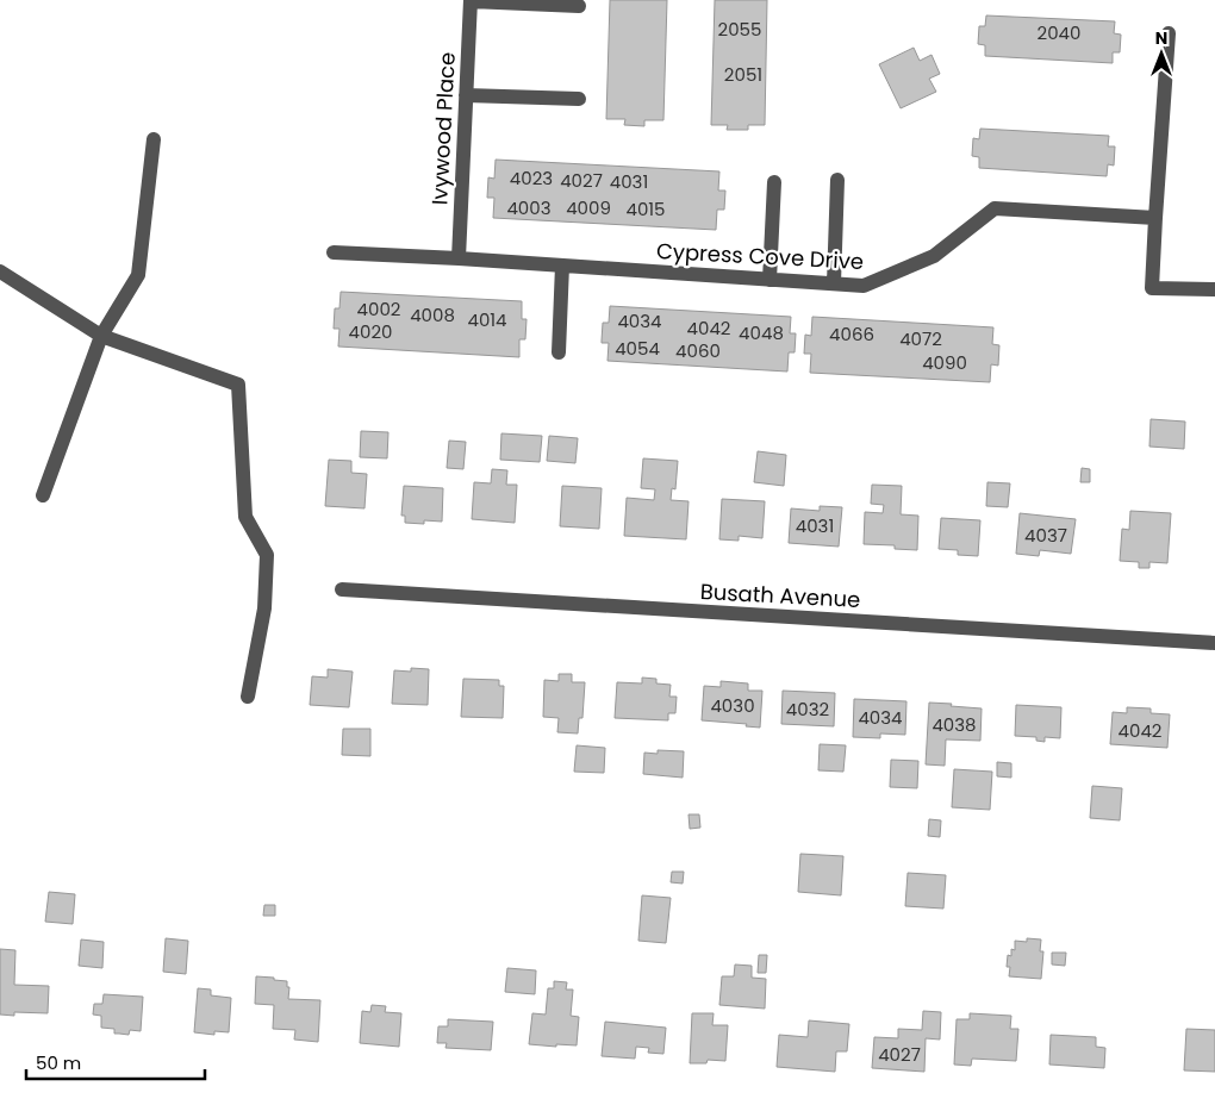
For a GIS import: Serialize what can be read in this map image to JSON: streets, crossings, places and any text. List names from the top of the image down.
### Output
{
  "streets": {
    "street": ["Ivywood Place", "Cypress Cove Drive", "Busath Avenue"]
  },
  "crossings": [
    ["Ivywood Place", "Cypress Cove Drive"]
  ],
  "house_numbers": [
    "2055",
    "2040",
    "2051",
    "4023",
    "4027",
    "4031",
    "4003",
    "4009",
    "4015",
    "4002",
    "4008",
    "4014",
    "4034",
    "4042",
    "4020",
    "4048",
    "4066",
    "4072",
    "4054",
    "4060",
    "4090",
    "4031",
    "4037",
    "4030",
    "4032",
    "4034",
    "4038",
    "4042",
    "4027"
  ],
  "scale_bar": "50 m",
  "north": "top"
}
